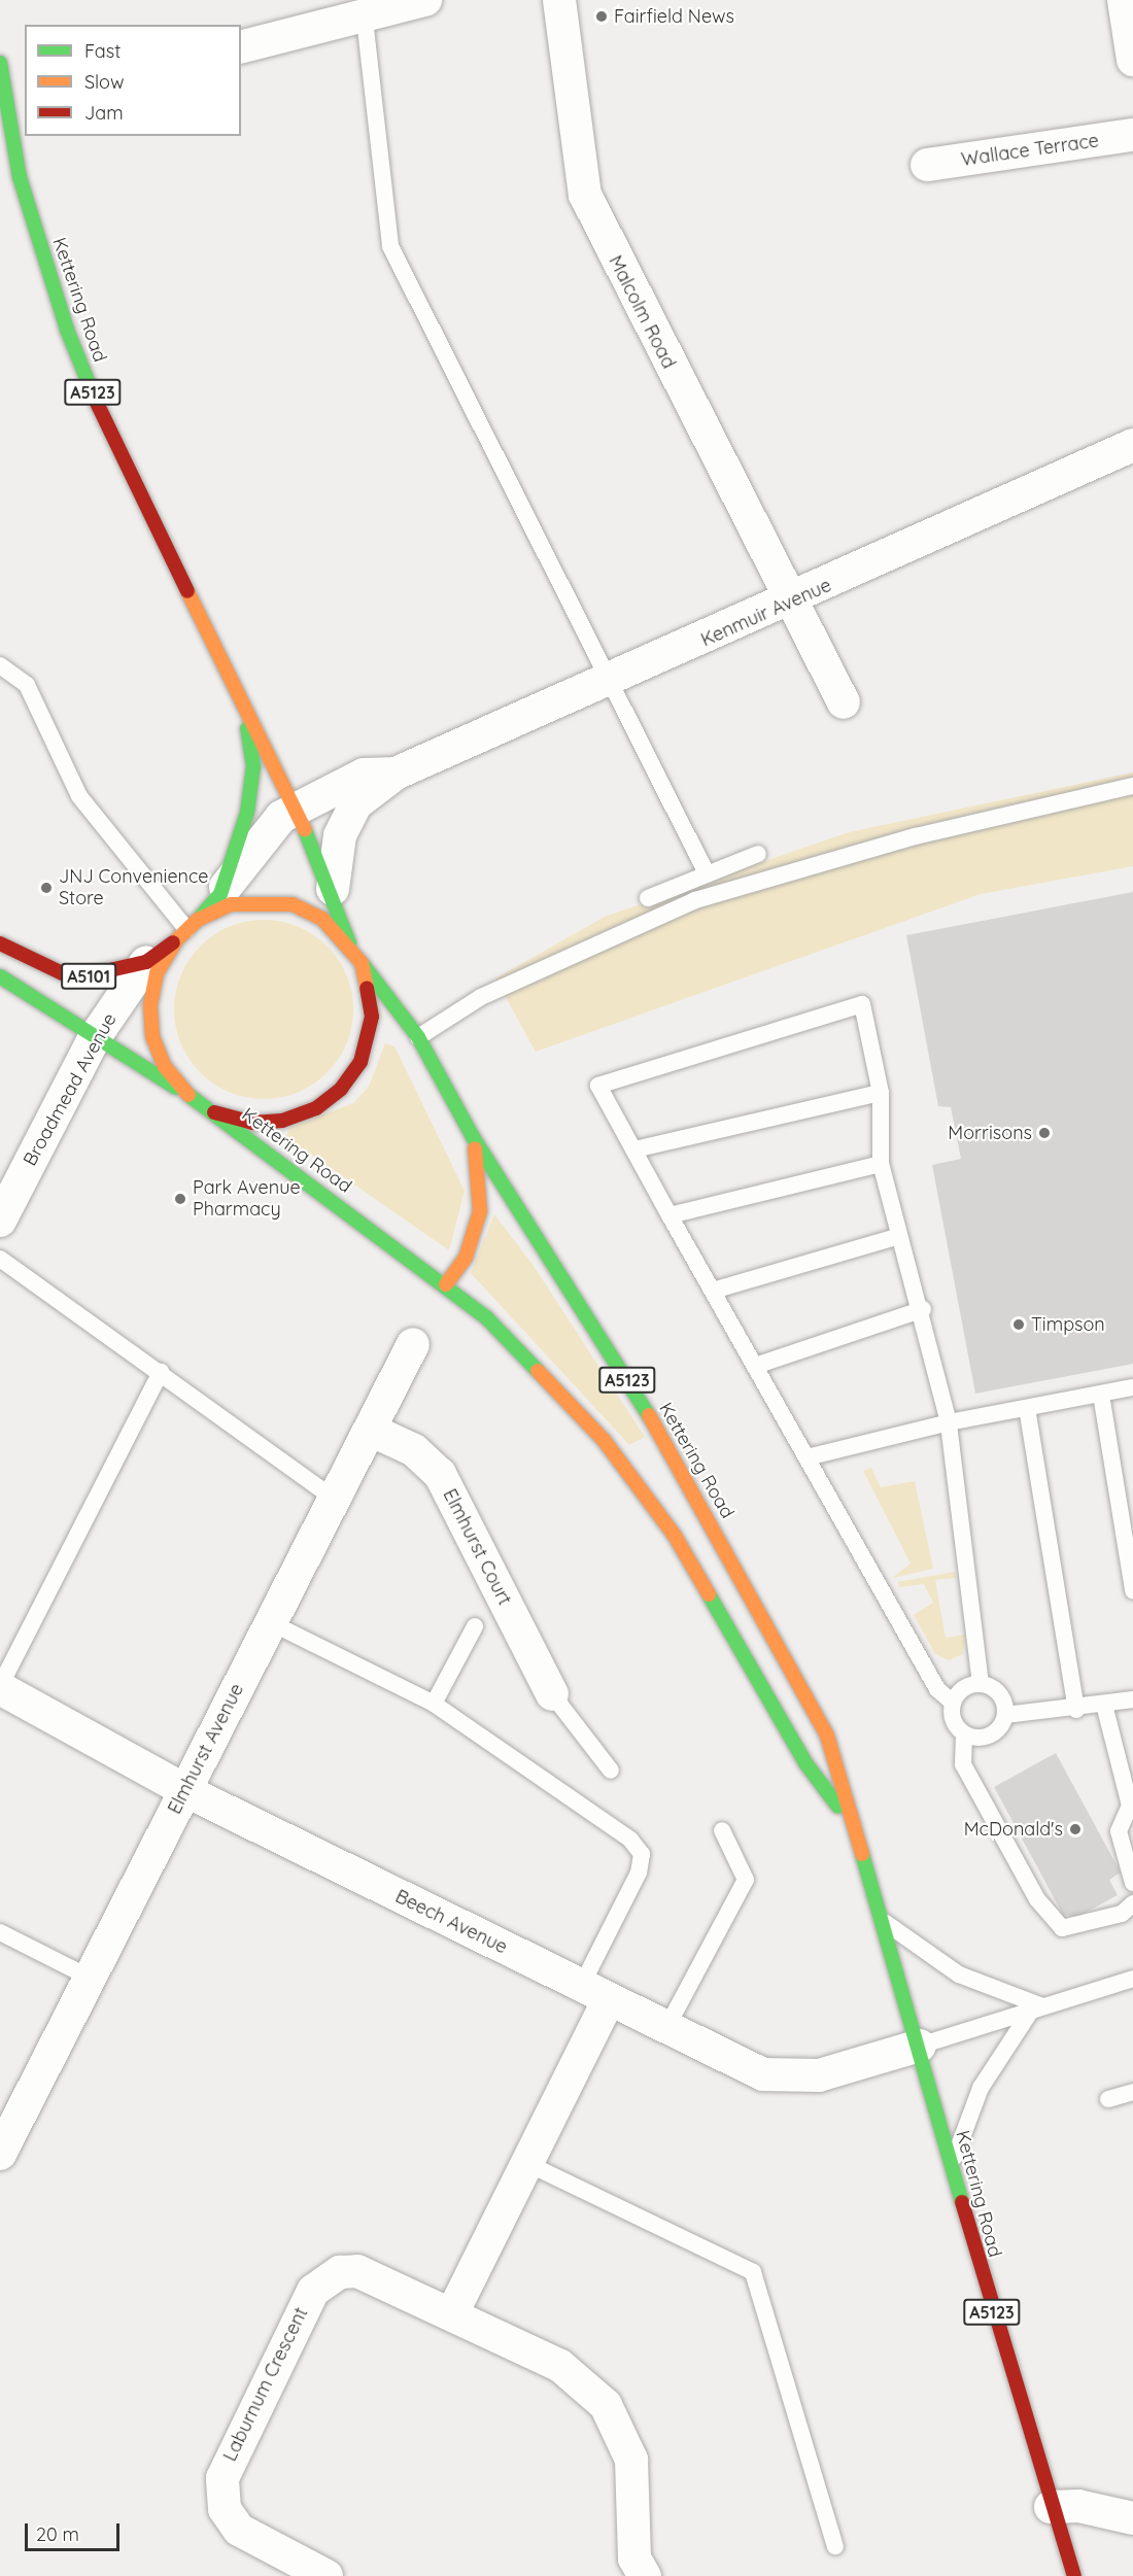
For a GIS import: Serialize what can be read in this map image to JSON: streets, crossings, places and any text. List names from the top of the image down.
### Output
{
  "streets": {
    "main road": ["Kettering Road", "A5123", "A5101"],
    "street": [
      "Wallace Terrace",
      "Malcolm Road",
      "Kenmuir Avenue",
      "Broadmead Avenue",
      "Elmhurst Court",
      "Elmhurst Avenue",
      "Beech Avenue",
      "Laburnum Crescent"
    ]
  },
  "crossings": [
    ["Kettering Road", "Kenmuir Avenue"],
    ["Kettering Road", "A5101"],
    ["Kettering Road", "Beech Avenue"],
    ["Malcolm Road", "Kenmuir Avenue"],
    ["A5101", "Broadmead Avenue"],
    ["Elmhurst Court", "Elmhurst Avenue"],
    ["Elmhurst Avenue", "Beech Avenue"]
  ],
  "places": [
    "Fairfield News",
    "JNJ Convenience Store",
    "Morrisons",
    "Park Avenue Pharmacy",
    "Timpson",
    "McDonald's"
  ],
  "legend": ["Fast", "Slow", "Jam"],
  "scale_bar": "20 m"
}
